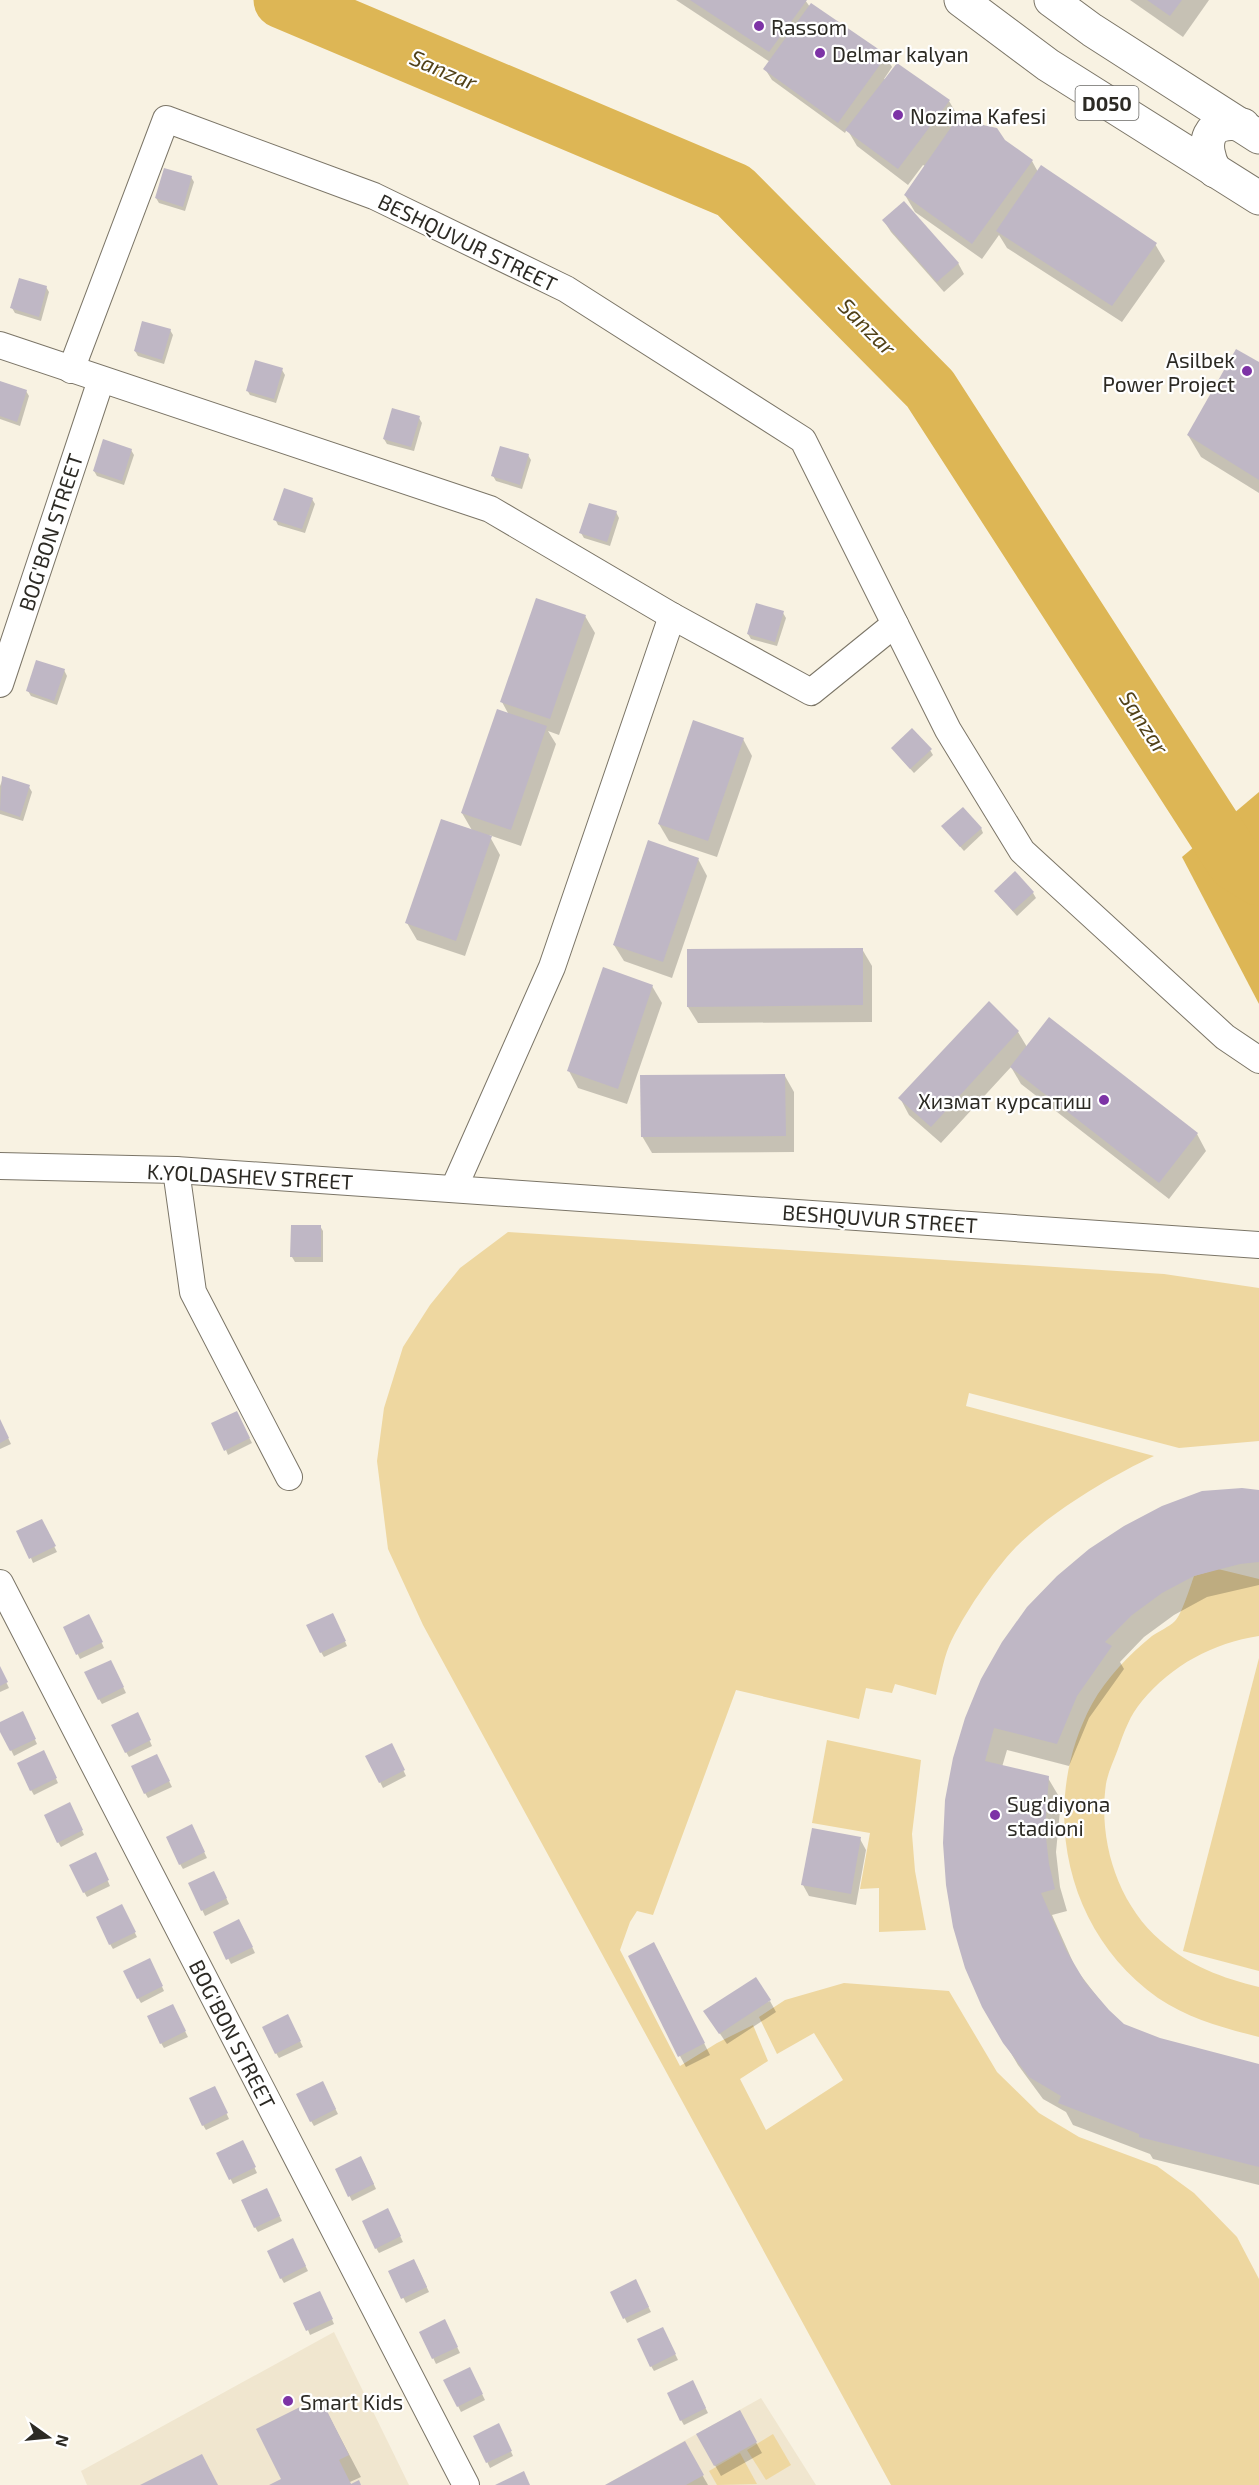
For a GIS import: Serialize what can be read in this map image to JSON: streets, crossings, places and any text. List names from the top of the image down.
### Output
{
  "streets": {
    "main road": ["D050"],
    "street": ["BESHQUVUR STREET", "BOG'BON STREET", "K.YOLDASHEV STREET"]
  },
  "crossings": [
    ["BESHQUVUR STREET", "K.YOLDASHEV STREET"]
  ],
  "water": ["Sanzar"],
  "places": [
    "Rassom",
    "Delmar kalyan",
    "Nozima Kafesi",
    "Asilbek Power Project",
    "Хизмат курсатиш",
    "Sug'diyona stadioni",
    "Smart Kids"
  ],
  "north": "right"
}
